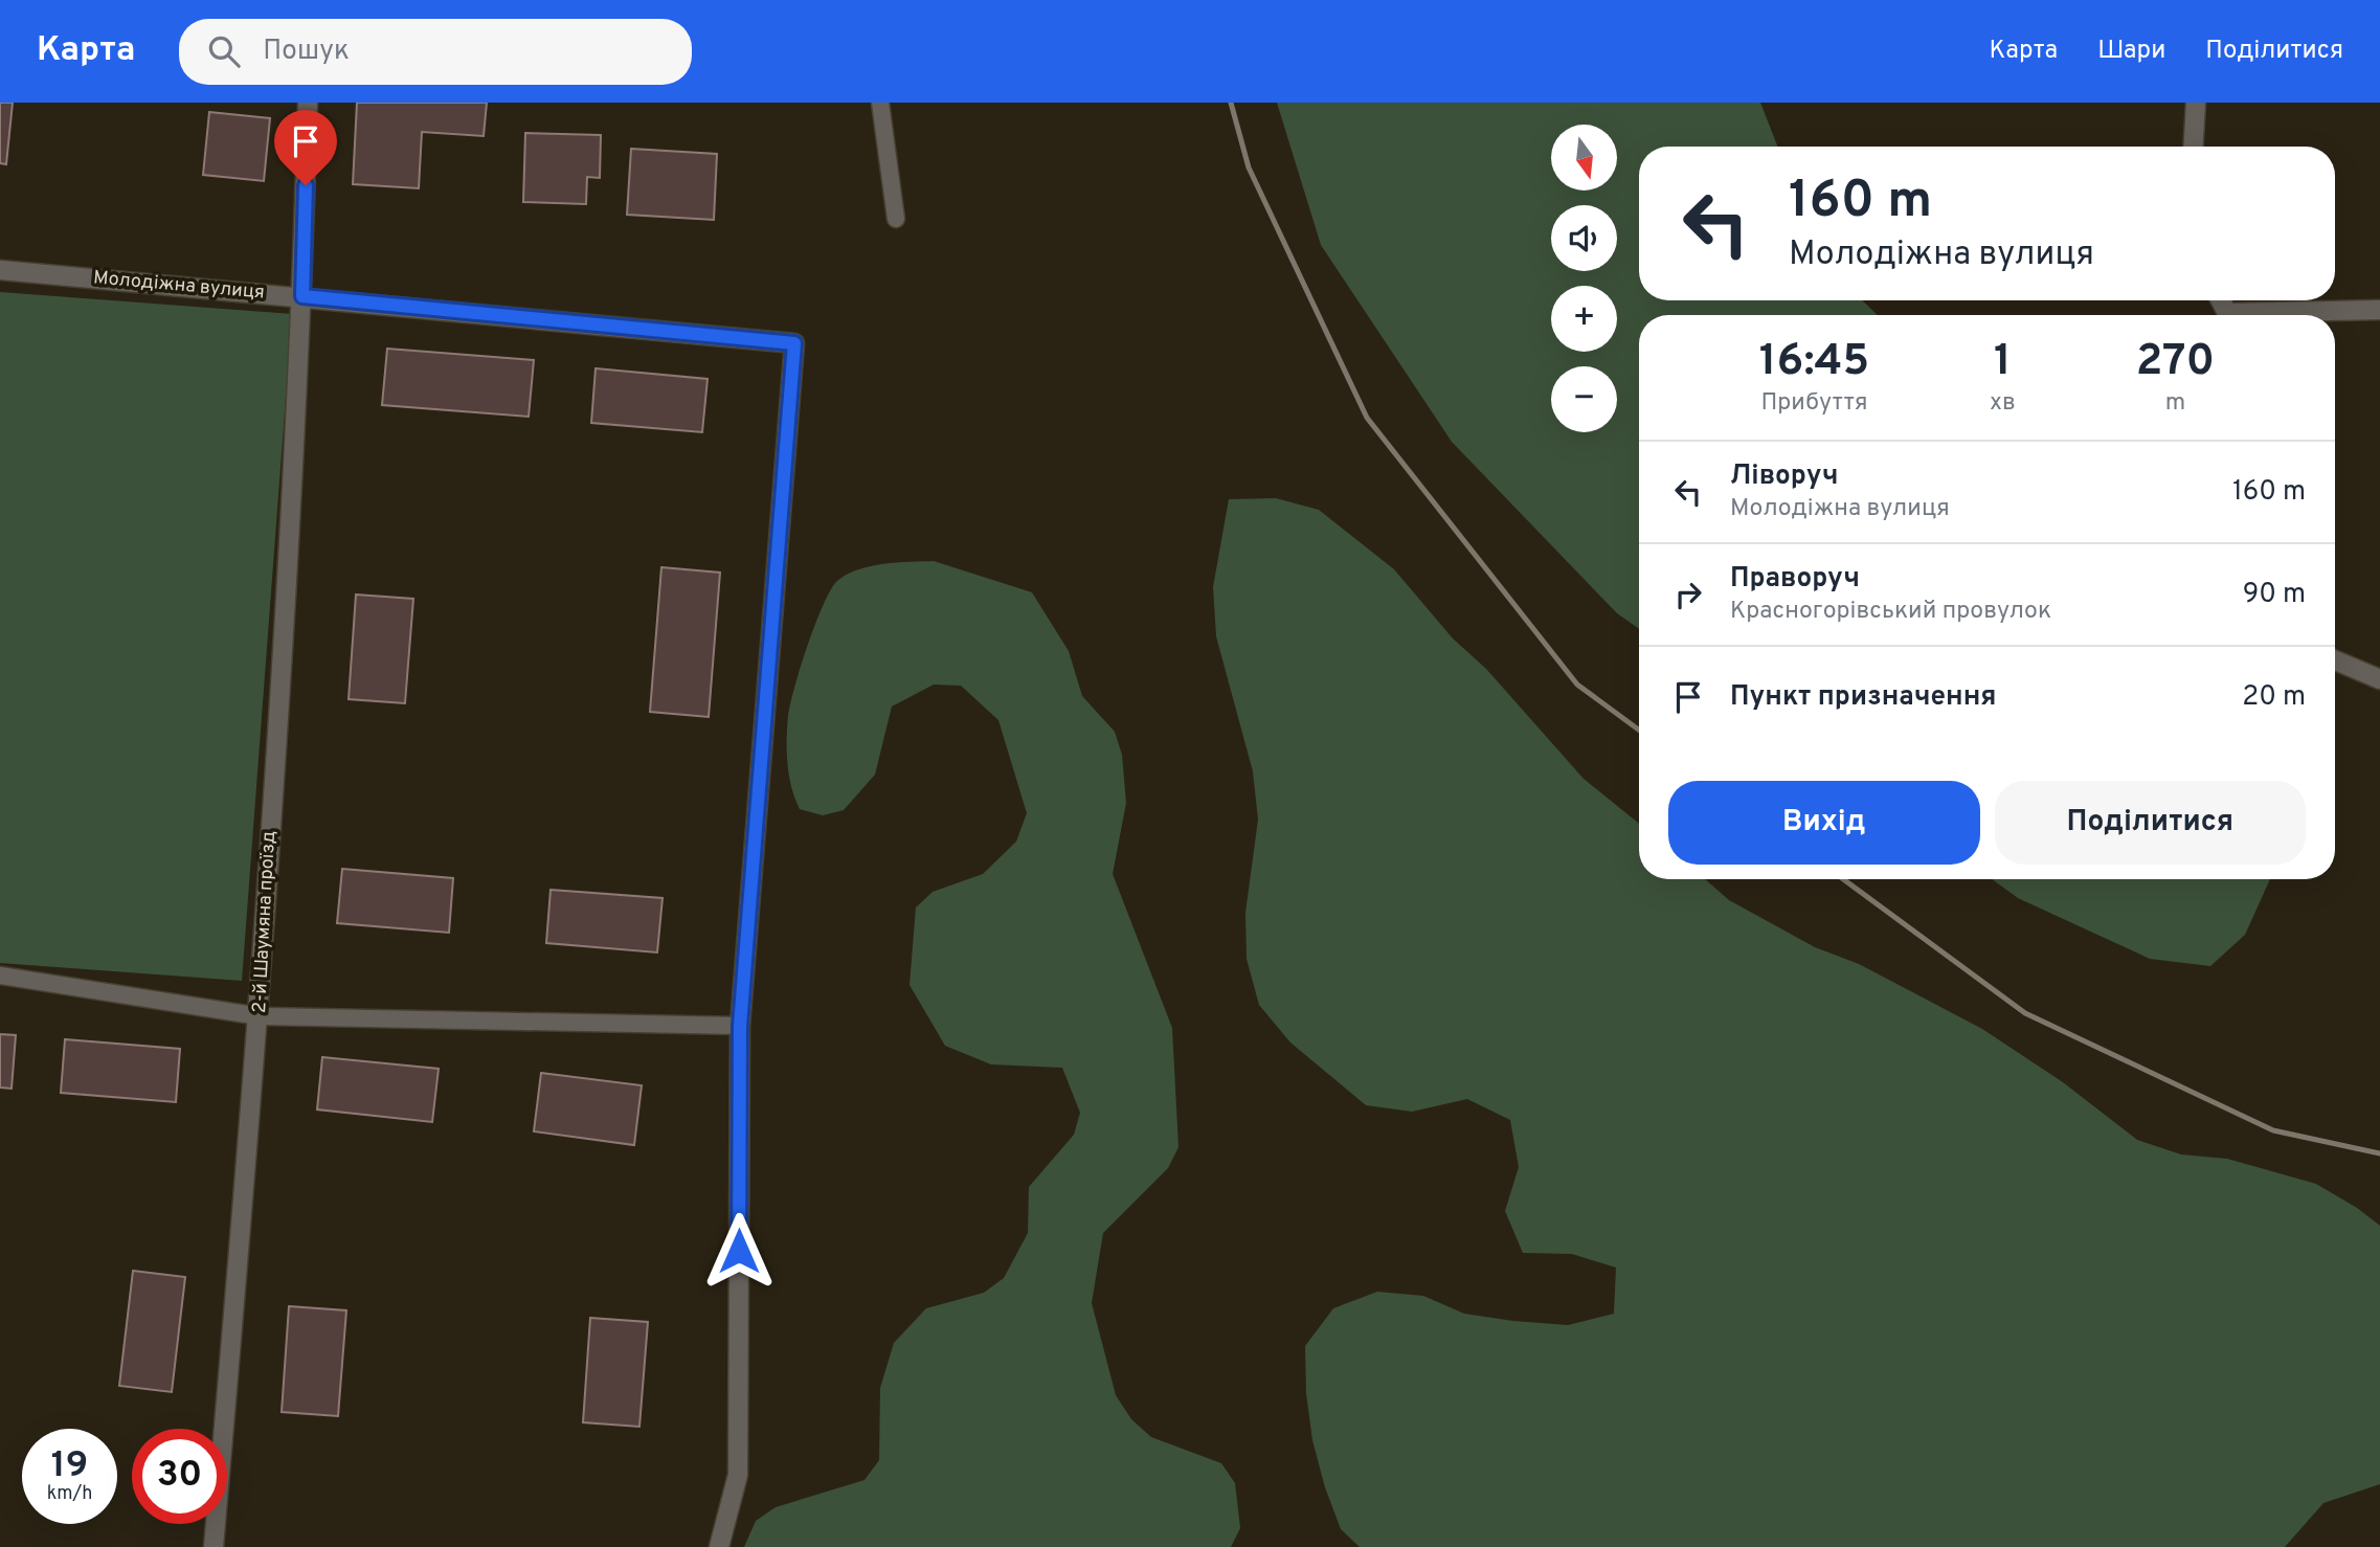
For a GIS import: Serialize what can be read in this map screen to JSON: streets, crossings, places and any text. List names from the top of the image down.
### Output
{
  "streets": {
    "street": ["Молодіжна вулиця", "2-й Шаумяна проїзд"]
  },
  "crossings": [
    ["Молодіжна вулиця", "2-й Шаумяна проїзд"]
  ],
  "north": "bottom",
  "page": {
    "header": "Карта",
    "search": "Пошук",
    "nav": ["Карта", "Шари", "Поділитися"],
    "map_buttons": ["+", "−"],
    "turn": ["160 m", "Молодіжна вулиця"],
    "eta": [
      "16:45",
      "Прибуття",
      "1",
      "хв",
      "270",
      "m"
    ],
    "list": [
      {
        "name": "Ліворуч",
        "note": "Молодіжна вулиця",
        "value": "160 m"
      },
      {
        "name": "Праворуч",
        "note": "Красногорівський провулок",
        "value": "90 m"
      },
      {
        "name": "Пункт призначення",
        "value": "20 m"
      }
    ],
    "buttons": ["Вихід", "Поділитися"],
    "speed": "19 km/h",
    "limit": "30"
  }
}
